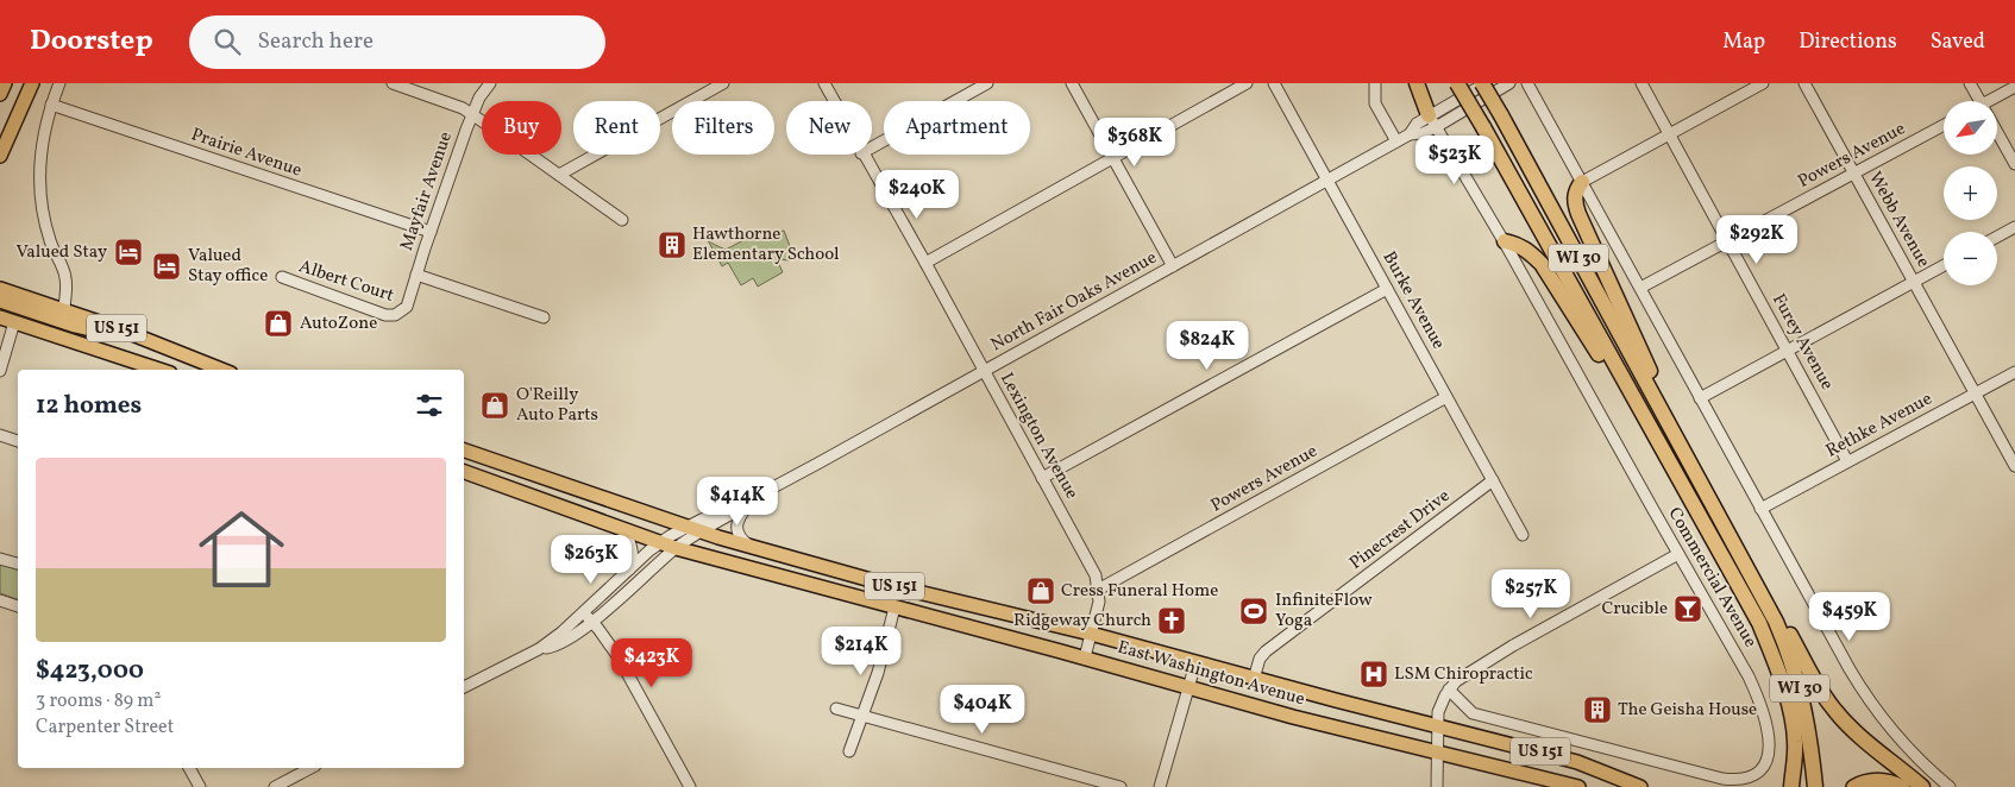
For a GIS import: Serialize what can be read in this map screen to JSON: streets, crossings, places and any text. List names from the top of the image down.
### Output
{
  "streets": {
    "highway": ["WI 30"],
    "main road": ["US 151", "East Washington Avenue"],
    "street": [
      "Prairie Avenue",
      "Powers Avenue",
      "Mayfair Avenue",
      "Webb Avenue",
      "Albert Court",
      "Burke Avenue",
      "North Fair Oaks Avenue",
      "Furey Avenue",
      "Rethke Avenue",
      "Lexington Avenue",
      "Pinecrest Drive",
      "Commercial Avenue"
    ]
  },
  "crossings": [
    ["Prairie Avenue", "Mayfair Avenue"],
    ["Powers Avenue", "Webb Avenue"],
    ["Powers Avenue", "Burke Avenue"],
    ["Powers Avenue", "Furey Avenue"],
    ["Powers Avenue", "Lexington Avenue"],
    ["Mayfair Avenue", "Albert Court"],
    ["Webb Avenue", "Rethke Avenue"],
    ["WI 30", "North Fair Oaks Avenue"],
    ["Burke Avenue", "North Fair Oaks Avenue"],
    ["Burke Avenue", "Pinecrest Drive"],
    ["North Fair Oaks Avenue", "Lexington Avenue"],
    ["North Fair Oaks Avenue", "Commercial Avenue"],
    ["North Fair Oaks Avenue", "East Washington Avenue"],
    ["Furey Avenue", "Rethke Avenue"],
    ["Pinecrest Drive", "East Washington Avenue"]
  ],
  "places": {
    "building": ["Hawthorne Elementary School", "The Geisha House"],
    "hotel": ["Valued Stay", "Valued Stay office"],
    "shop": ["AutoZone", "O'Reilly Auto Parts", "Cress Funeral Home"],
    "bar": ["Crucible"],
    "sports": ["InfiniteFlow Yoga"],
    "church": ["Ridgeway Church"],
    "hospital": ["LSM Chiropractic"]
  },
  "north": "bottom left",
  "page": {
    "header": "Doorstep",
    "search": "Search here",
    "nav": ["Map", "Directions", "Saved"],
    "map_buttons": ["+", "−"],
    "chip": [
      "Buy",
      "Rent",
      "Filters",
      "New",
      "Apartment"
    ],
    "price": [
      "$368K",
      "$523K",
      "$240K",
      "$292K",
      "$824K",
      "$414K",
      "$263K",
      "$257K",
      "$459K",
      "$214K",
      "$423K",
      "$404K"
    ],
    "heading": "12 homes",
    "list": [
      {
        "name": "$423,000",
        "note": "3 rooms · 89 m² · Carpenter Street"
      }
    ]
  }
}
